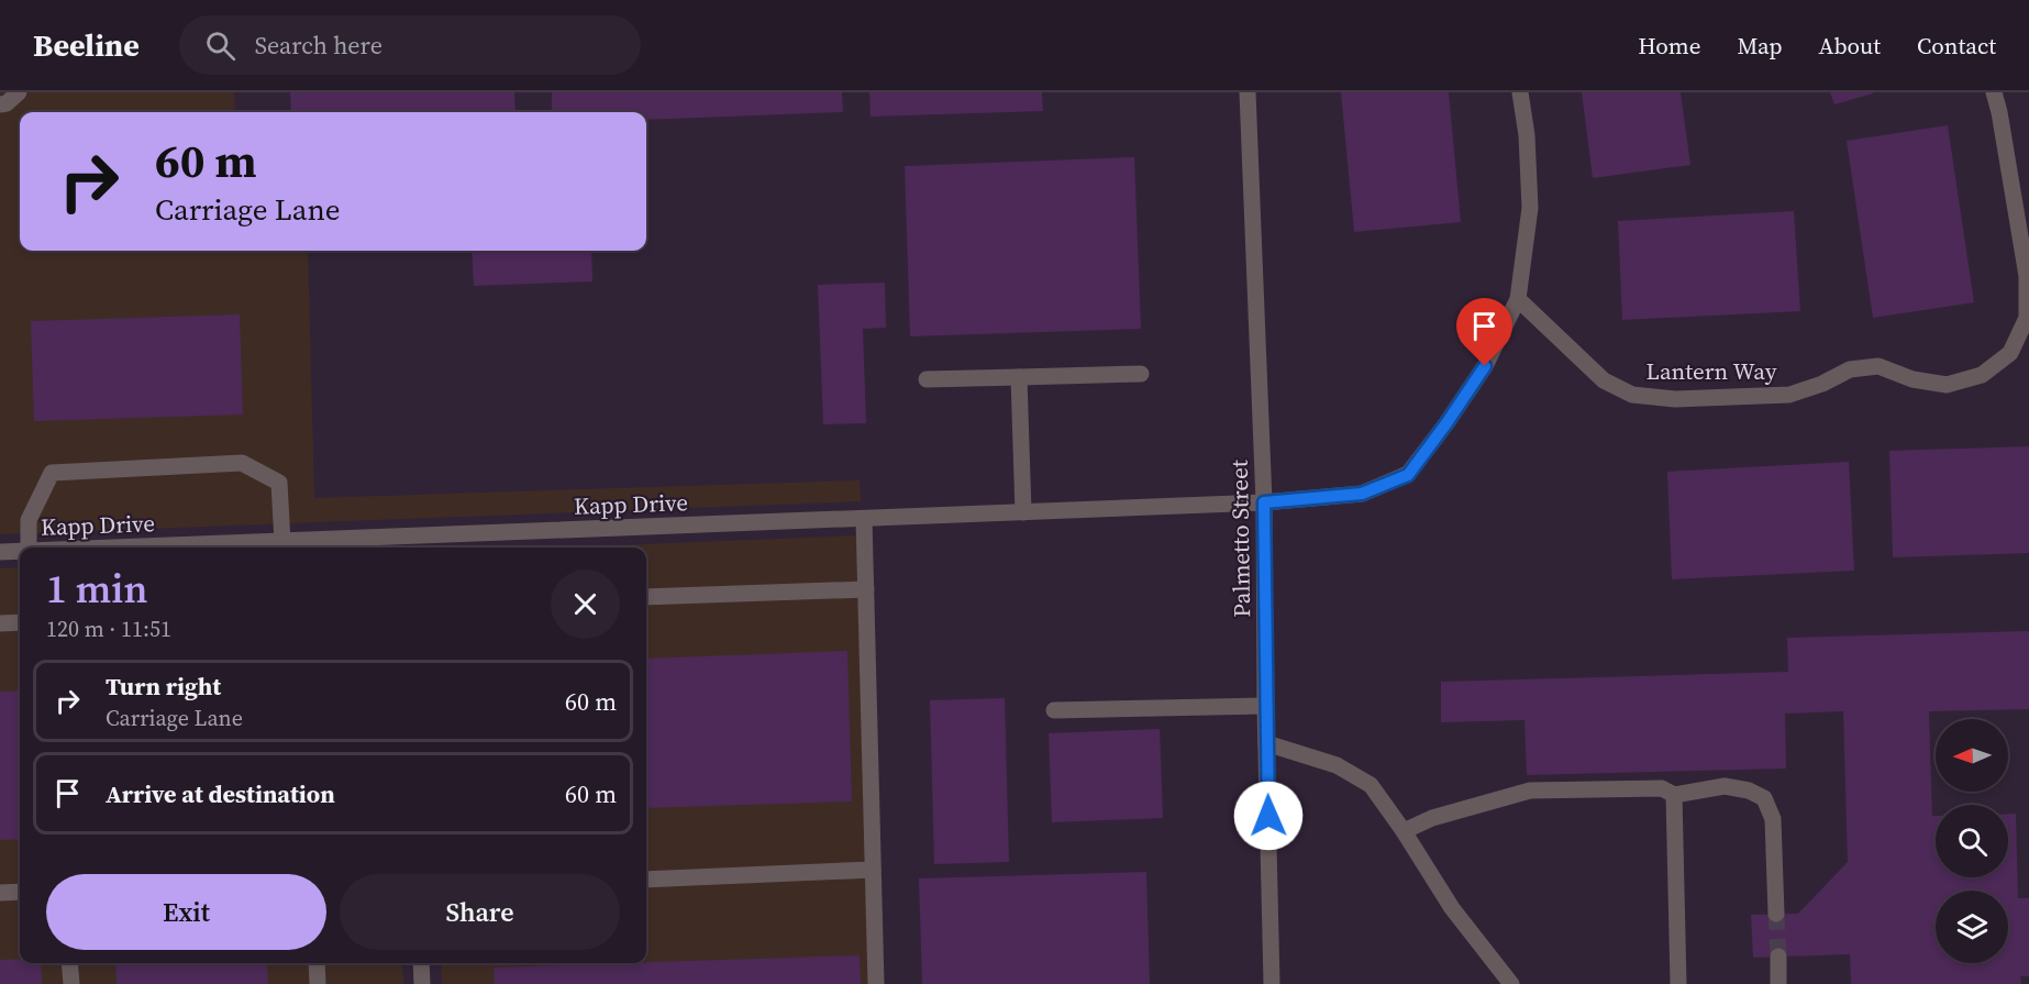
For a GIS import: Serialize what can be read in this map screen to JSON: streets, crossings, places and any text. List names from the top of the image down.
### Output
{
  "streets": {
    "street": ["Lantern Way", "Kapp Drive", "Palmetto Street"]
  },
  "crossings": [
    ["Lantern Way", "Kapp Drive"],
    ["Kapp Drive", "Palmetto Street"]
  ],
  "north": "left",
  "page": {
    "header": "Beeline",
    "search": "Search here",
    "nav": [
      "Home",
      "Map",
      "About",
      "Contact"
    ],
    "turn": ["60 m", "Carriage Lane"],
    "heading": ["1 min", "120 m · 11:51"],
    "list": [
      {
        "name": "Turn right",
        "note": "Carriage Lane",
        "value": "60 m"
      },
      {
        "name": "Arrive at destination",
        "value": "60 m"
      }
    ],
    "buttons": ["Exit", "Share"]
  }
}
